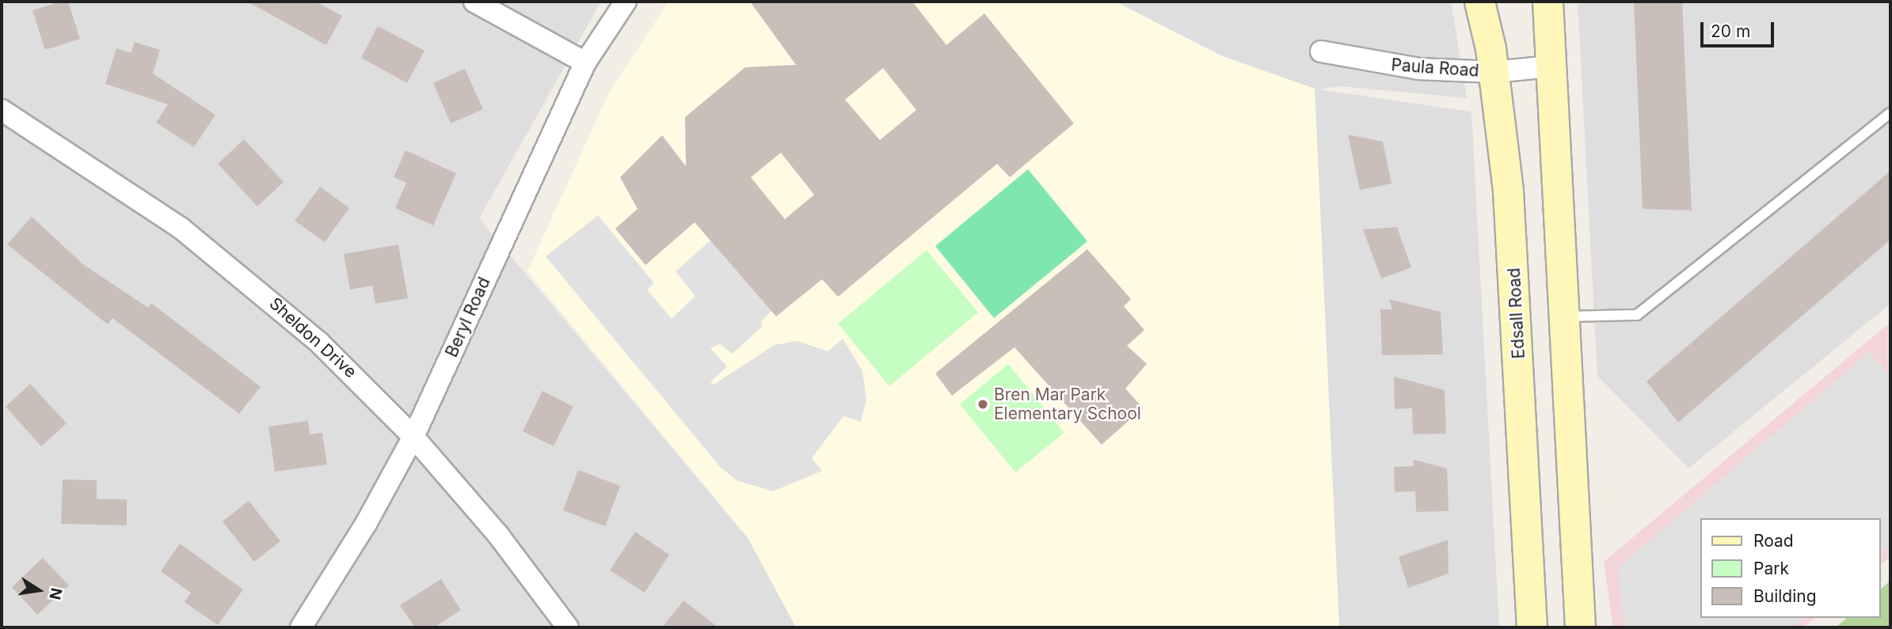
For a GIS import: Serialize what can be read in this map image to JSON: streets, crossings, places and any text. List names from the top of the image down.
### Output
{
  "streets": {
    "main road": ["Edsall Road"],
    "street": ["Paula Road", "Beryl Road", "Sheldon Drive"]
  },
  "crossings": [
    ["Paula Road", "Edsall Road"],
    ["Beryl Road", "Sheldon Drive"]
  ],
  "places": ["Bren Mar Park Elementary School"],
  "legend": ["Road", "Park", "Building"],
  "scale_bar": "20 m",
  "north": "right"
}
